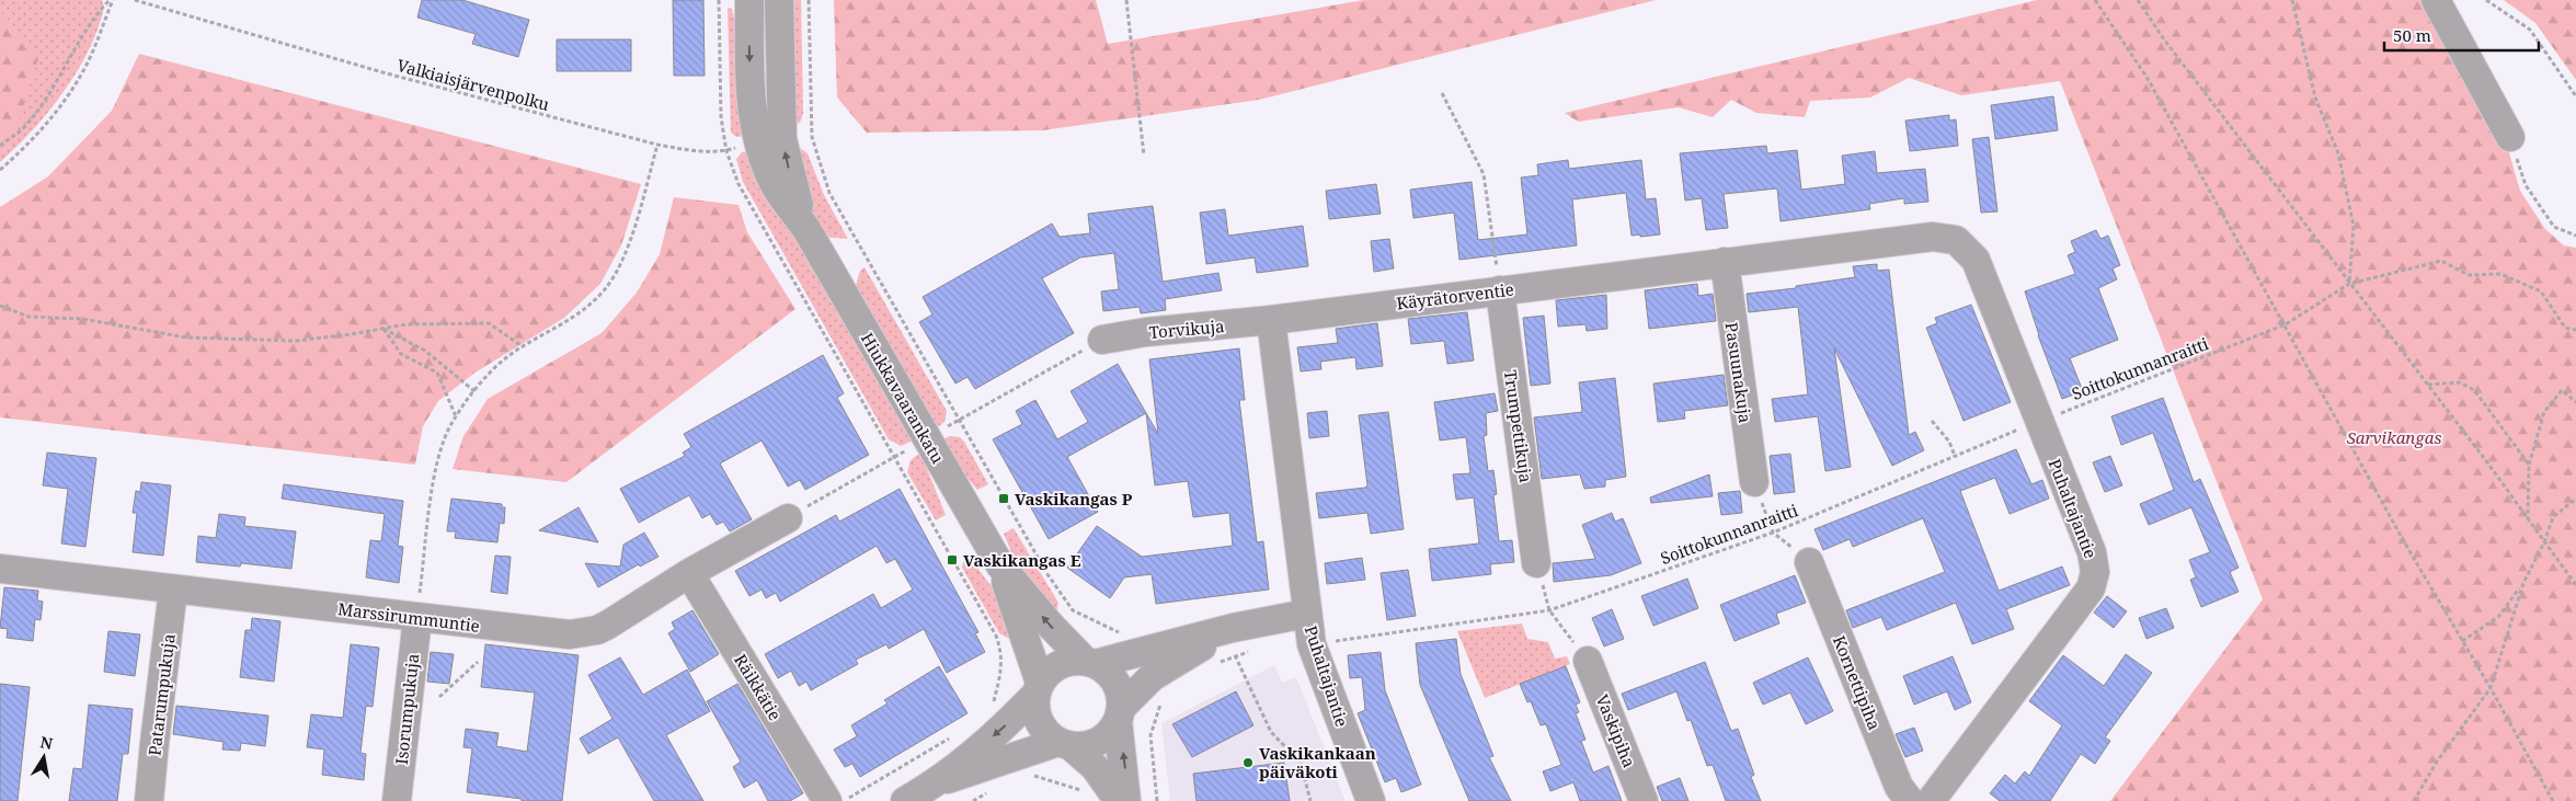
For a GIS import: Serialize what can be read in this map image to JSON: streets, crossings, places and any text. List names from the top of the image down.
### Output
{
  "streets": {
    "street": [
      "Käyrätorventie",
      "Torvikuja",
      "Pasuunakuja",
      "Hiukkavaarankatu",
      "Trumpettikuja",
      "Puhaltajantie",
      "Marssirummuntie",
      "Kornettipiha",
      "Räikkätie",
      "Patarumpukuja",
      "Isorumpukuja",
      "Vaskipiha"
    ],
    "path": ["Valkiaisjärvenpolku", "Soittokunnanraitti"]
  },
  "crossings": [
    ["Valkiaisjärvenpolku", "Hiukkavaarankatu"],
    ["Käyrätorventie", "Torvikuja"],
    ["Käyrätorventie", "Pasuunakuja"],
    ["Käyrätorventie", "Trumpettikuja"],
    ["Käyrätorventie", "Puhaltajantie"],
    ["Soittokunnanraitti", "Puhaltajantie"],
    ["Marssirummuntie", "Räikkätie"],
    ["Marssirummuntie", "Patarumpukuja"],
    ["Marssirummuntie", "Isorumpukuja"]
  ],
  "parks": ["Sarvikangas"],
  "places": {
    "transit": ["Vaskikangas P", "Vaskikangas E"],
    "other": ["Vaskikankaan päiväkoti"]
  },
  "scale_bar": "50 m",
  "north": "top"
}
